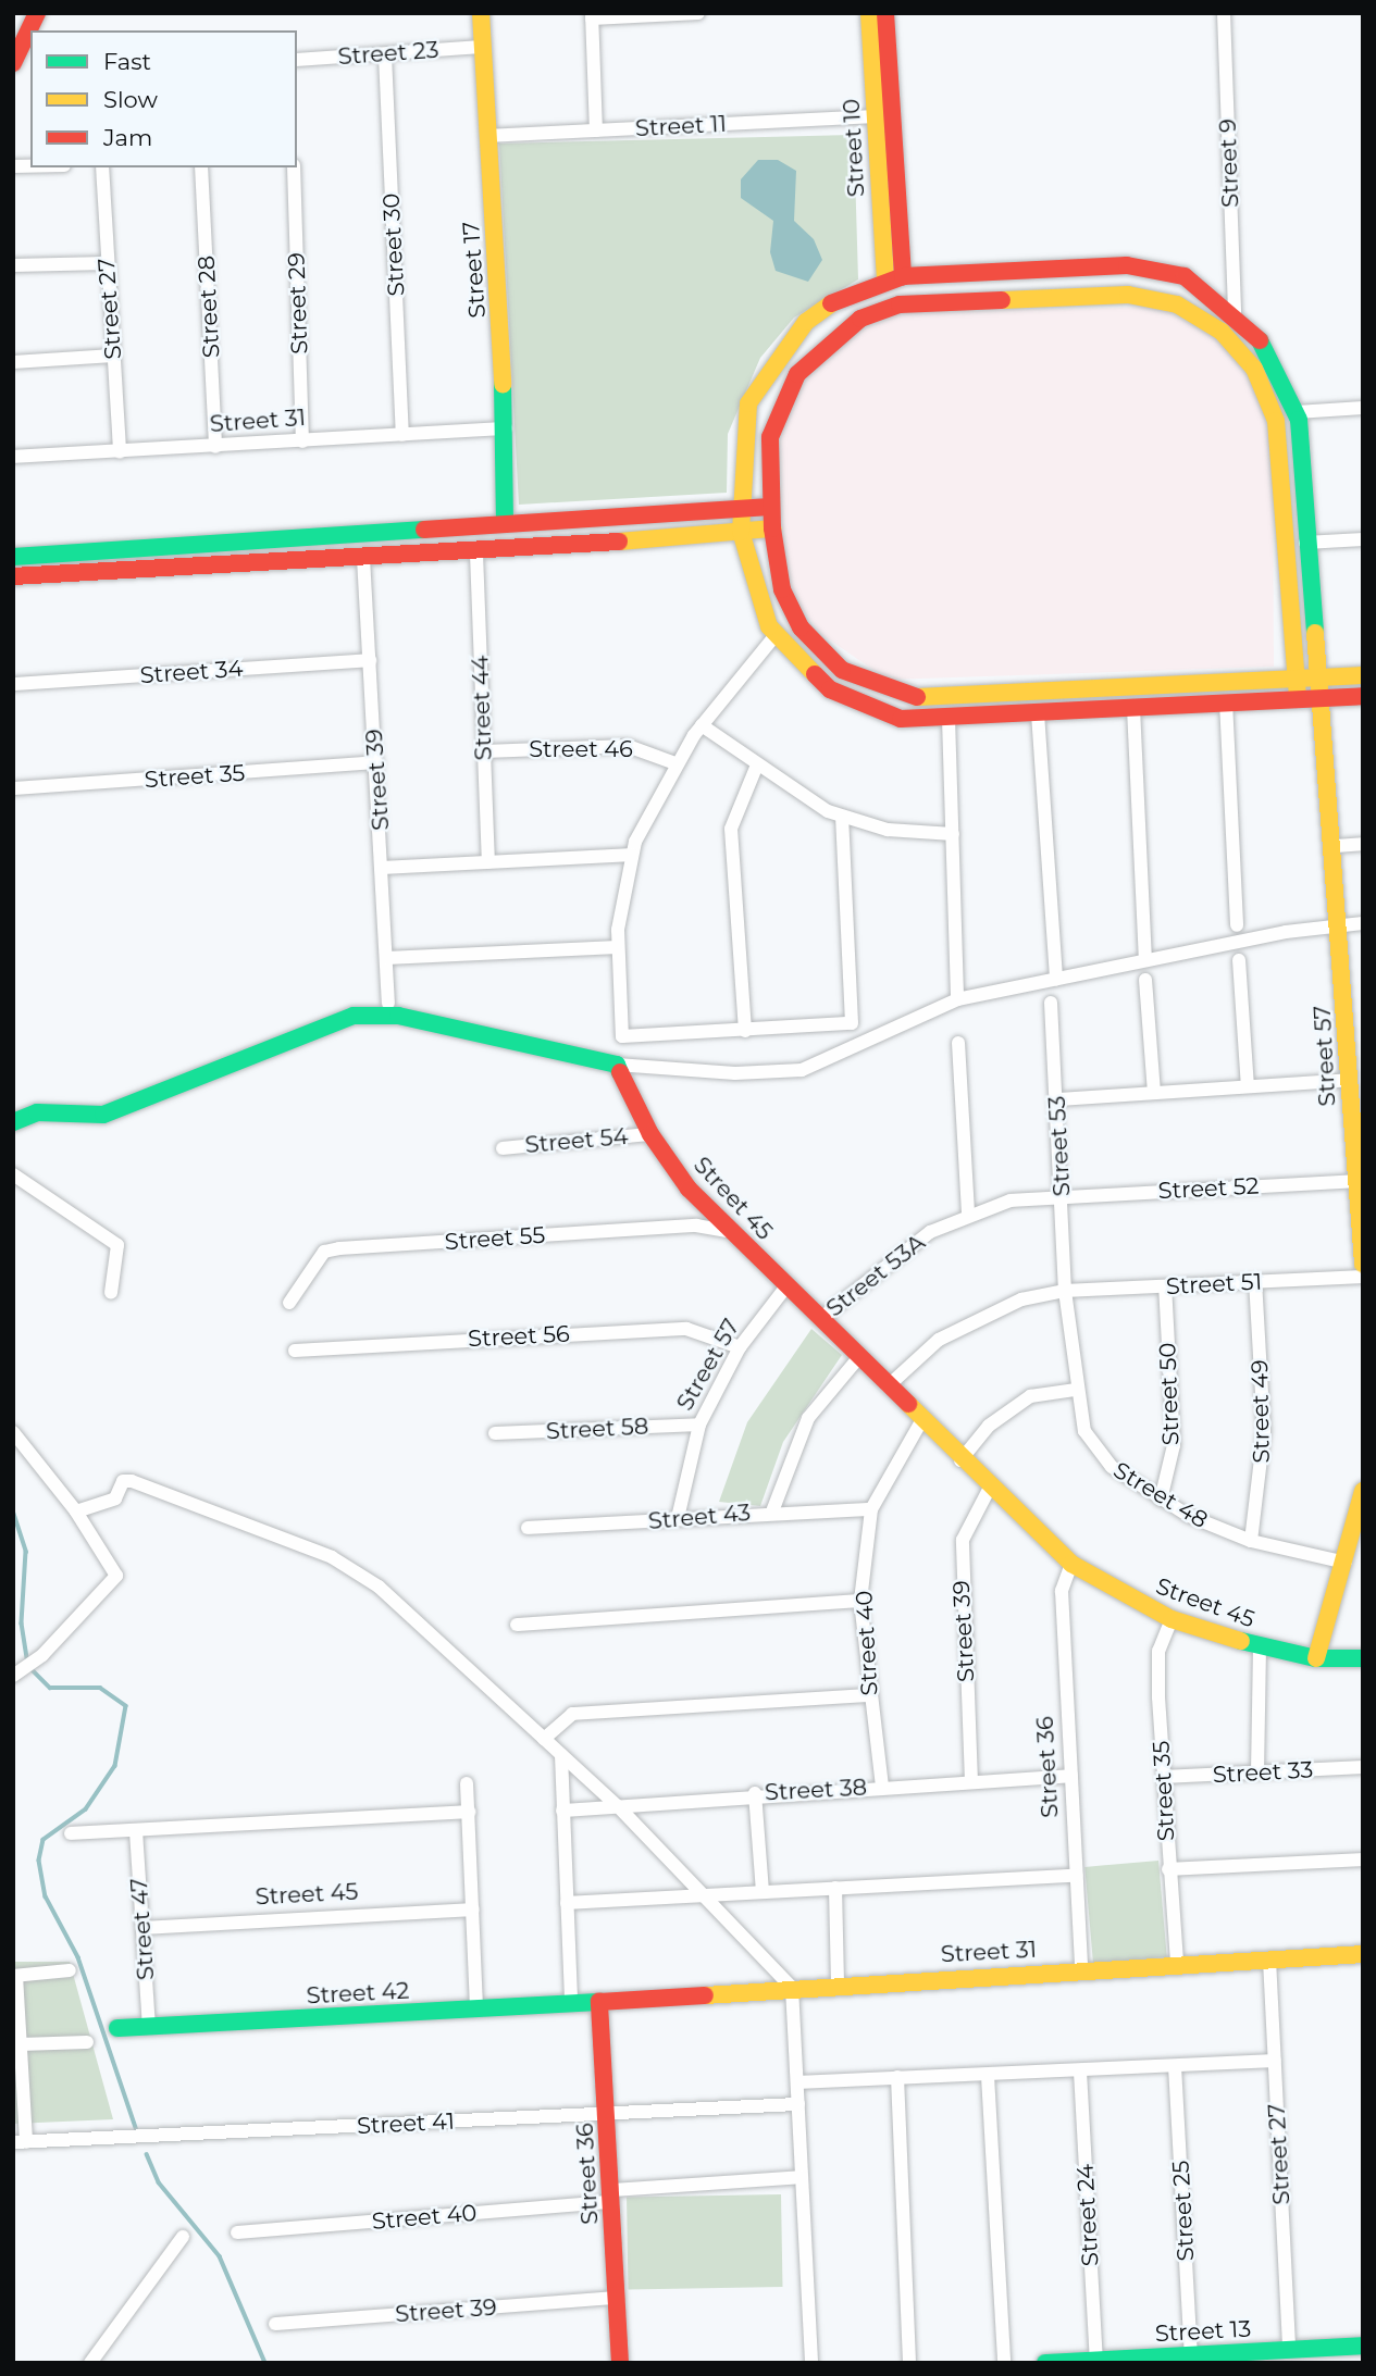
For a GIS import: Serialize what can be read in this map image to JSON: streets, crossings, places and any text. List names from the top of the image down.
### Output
{
  "streets": {
    "street": [
      "Street 23",
      "Street 11",
      "Street 10",
      "Street 9",
      "Street 30",
      "Street 17",
      "Street 29",
      "Street 28",
      "Street 27",
      "Street 31",
      "Street 34",
      "Street 44",
      "Street 46",
      "Street 35",
      "Street 39",
      "Street 57",
      "Street 54",
      "Street 53",
      "Street 52",
      "Street 45",
      "Street 55",
      "Street 53A",
      "Street 51",
      "Street 56",
      "Street 50",
      "Street 49",
      "Street 58",
      "Street 48",
      "Street 43",
      "Street 40",
      "Street 36",
      "Street 33",
      "Street 38",
      "Street 47",
      "Street 42",
      "Street 41",
      "Street 25",
      "Street 24",
      "Street 13"
    ]
  },
  "crossings": [
    ["Street 23", "Street 30"],
    ["Street 23", "Street 17"],
    ["Street 11", "Street 10"],
    ["Street 11", "Street 17"],
    ["Street 10", "Street 57"],
    ["Street 9", "Street 57"],
    ["Street 30", "Street 31"],
    ["Street 17", "Street 31"],
    ["Street 29", "Street 31"],
    ["Street 28", "Street 31"],
    ["Street 27", "Street 31"],
    ["Street 27", "Street 13"],
    ["Street 31", "Street 35"],
    ["Street 31", "Street 36"],
    ["Street 31", "Street 42"],
    ["Street 34", "Street 39"],
    ["Street 44", "Street 46"],
    ["Street 35", "Street 39"],
    ["Street 35", "Street 45"],
    ["Street 35", "Street 33"],
    ["Street 39", "Street 45"],
    ["Street 39", "Street 36"],
    ["Street 39", "Street 38"],
    ["Street 57", "Street 52"],
    ["Street 57", "Street 45"],
    ["Street 57", "Street 56"],
    ["Street 57", "Street 58"],
    ["Street 57", "Street 43"],
    ["Street 54", "Street 45"],
    ["Street 53", "Street 52"],
    ["Street 53", "Street 53A"],
    ["Street 53", "Street 51"],
    ["Street 53", "Street 48"],
    ["Street 52", "Street 53A"],
    ["Street 45", "Street 55"],
    ["Street 45", "Street 53A"],
    ["Street 45", "Street 40"],
    ["Street 45", "Street 36"],
    ["Street 45", "Street 47"],
    ["Street 51", "Street 50"],
    ["Street 51", "Street 49"],
    ["Street 51", "Street 48"],
    ["Street 50", "Street 48"],
    ["Street 49", "Street 48"],
    ["Street 43", "Street 40"],
    ["Street 40", "Street 36"],
    ["Street 40", "Street 38"],
    ["Street 36", "Street 38"],
    ["Street 36", "Street 42"],
    ["Street 36", "Street 41"],
    ["Street 47", "Street 42"],
    ["Street 25", "Street 13"],
    ["Street 24", "Street 13"]
  ],
  "legend": ["Fast", "Slow", "Jam"]
}
